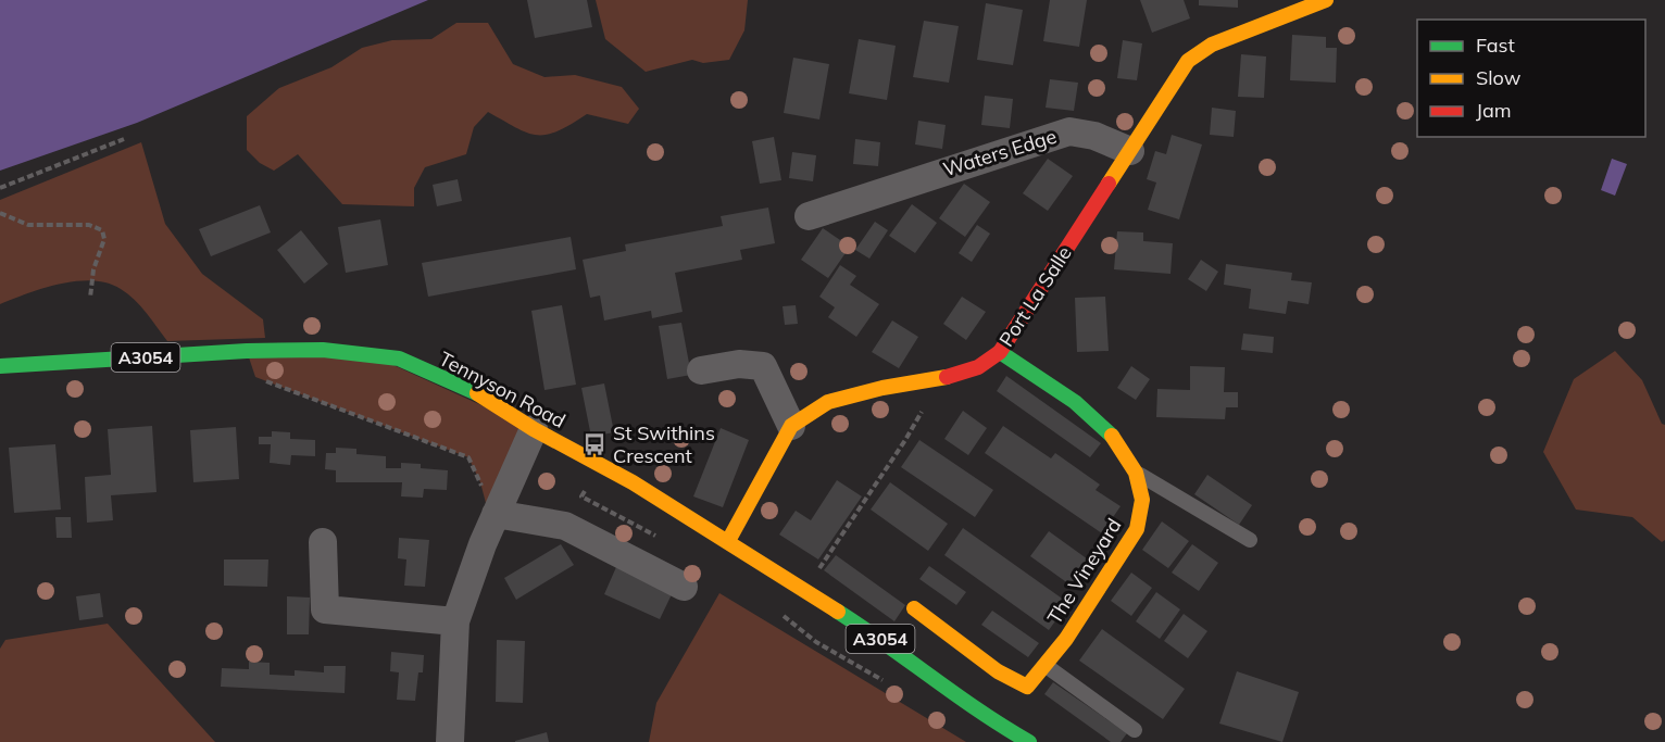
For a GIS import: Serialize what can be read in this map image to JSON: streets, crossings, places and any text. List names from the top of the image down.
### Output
{
  "streets": {
    "street": [
      "Waters Edge",
      "Port La Salle",
      "A3054",
      "Tennyson Road",
      "The Vineyard"
    ]
  },
  "crossings": [
    ["Waters Edge", "Port La Salle"],
    ["Port La Salle", "A3054"],
    ["Port La Salle", "Tennyson Road"],
    ["Port La Salle", "The Vineyard"],
    ["A3054", "Tennyson Road"]
  ],
  "places": {
    "bus stop": ["St Swithins Crescent"]
  },
  "legend": ["Fast", "Slow", "Jam"]
}
